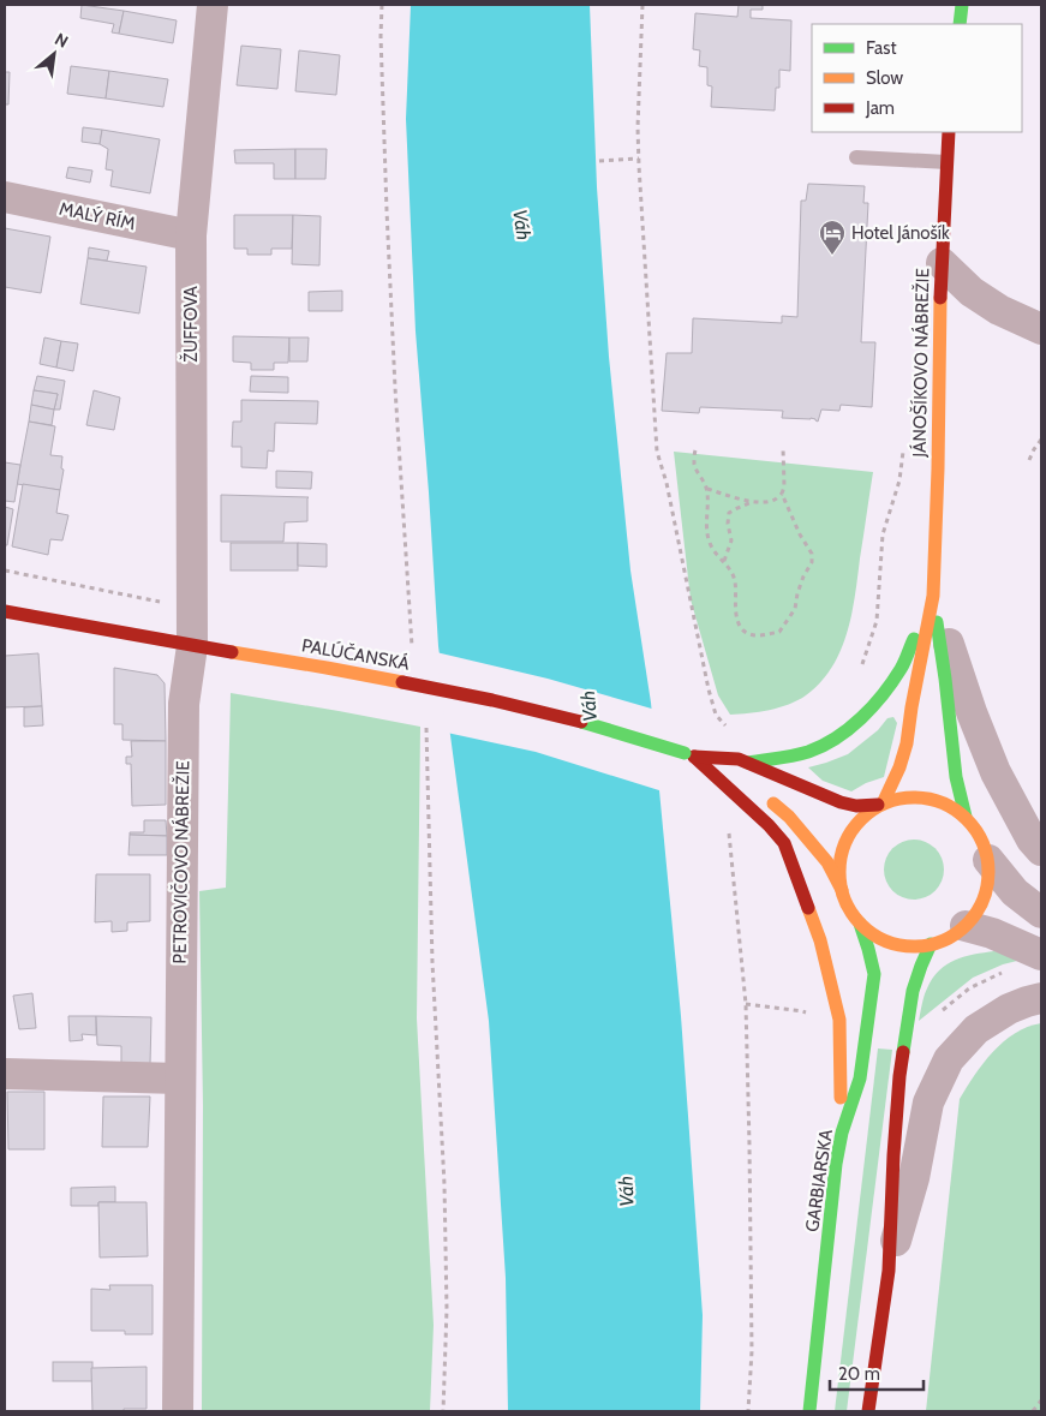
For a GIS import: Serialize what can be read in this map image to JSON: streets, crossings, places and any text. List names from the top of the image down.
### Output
{
  "streets": {
    "main road": ["JÁNOŠÍKOVO NÁBREŽIE", "PALÚČANSKÁ", "GARBIARSKA"],
    "street": ["MALÝ RÍM", "ŽUFFOVA", "PETROVIČOVO NÁBREŽIE"]
  },
  "crossings": [
    ["MALÝ RÍM", "ŽUFFOVA"],
    ["ŽUFFOVA", "PALÚČANSKÁ"],
    ["ŽUFFOVA", "PETROVIČOVO NÁBREŽIE"],
    ["JÁNOŠÍKOVO NÁBREŽIE", "PALÚČANSKÁ"],
    ["JÁNOŠÍKOVO NÁBREŽIE", "GARBIARSKA"],
    ["PALÚČANSKÁ", "PETROVIČOVO NÁBREŽIE"],
    ["PALÚČANSKÁ", "GARBIARSKA"]
  ],
  "water": ["Váh"],
  "places": {
    "hotel": ["Hotel Jánošík"]
  },
  "legend": ["Fast", "Slow", "Jam"],
  "scale_bar": "20 m",
  "north": "top right"
}
